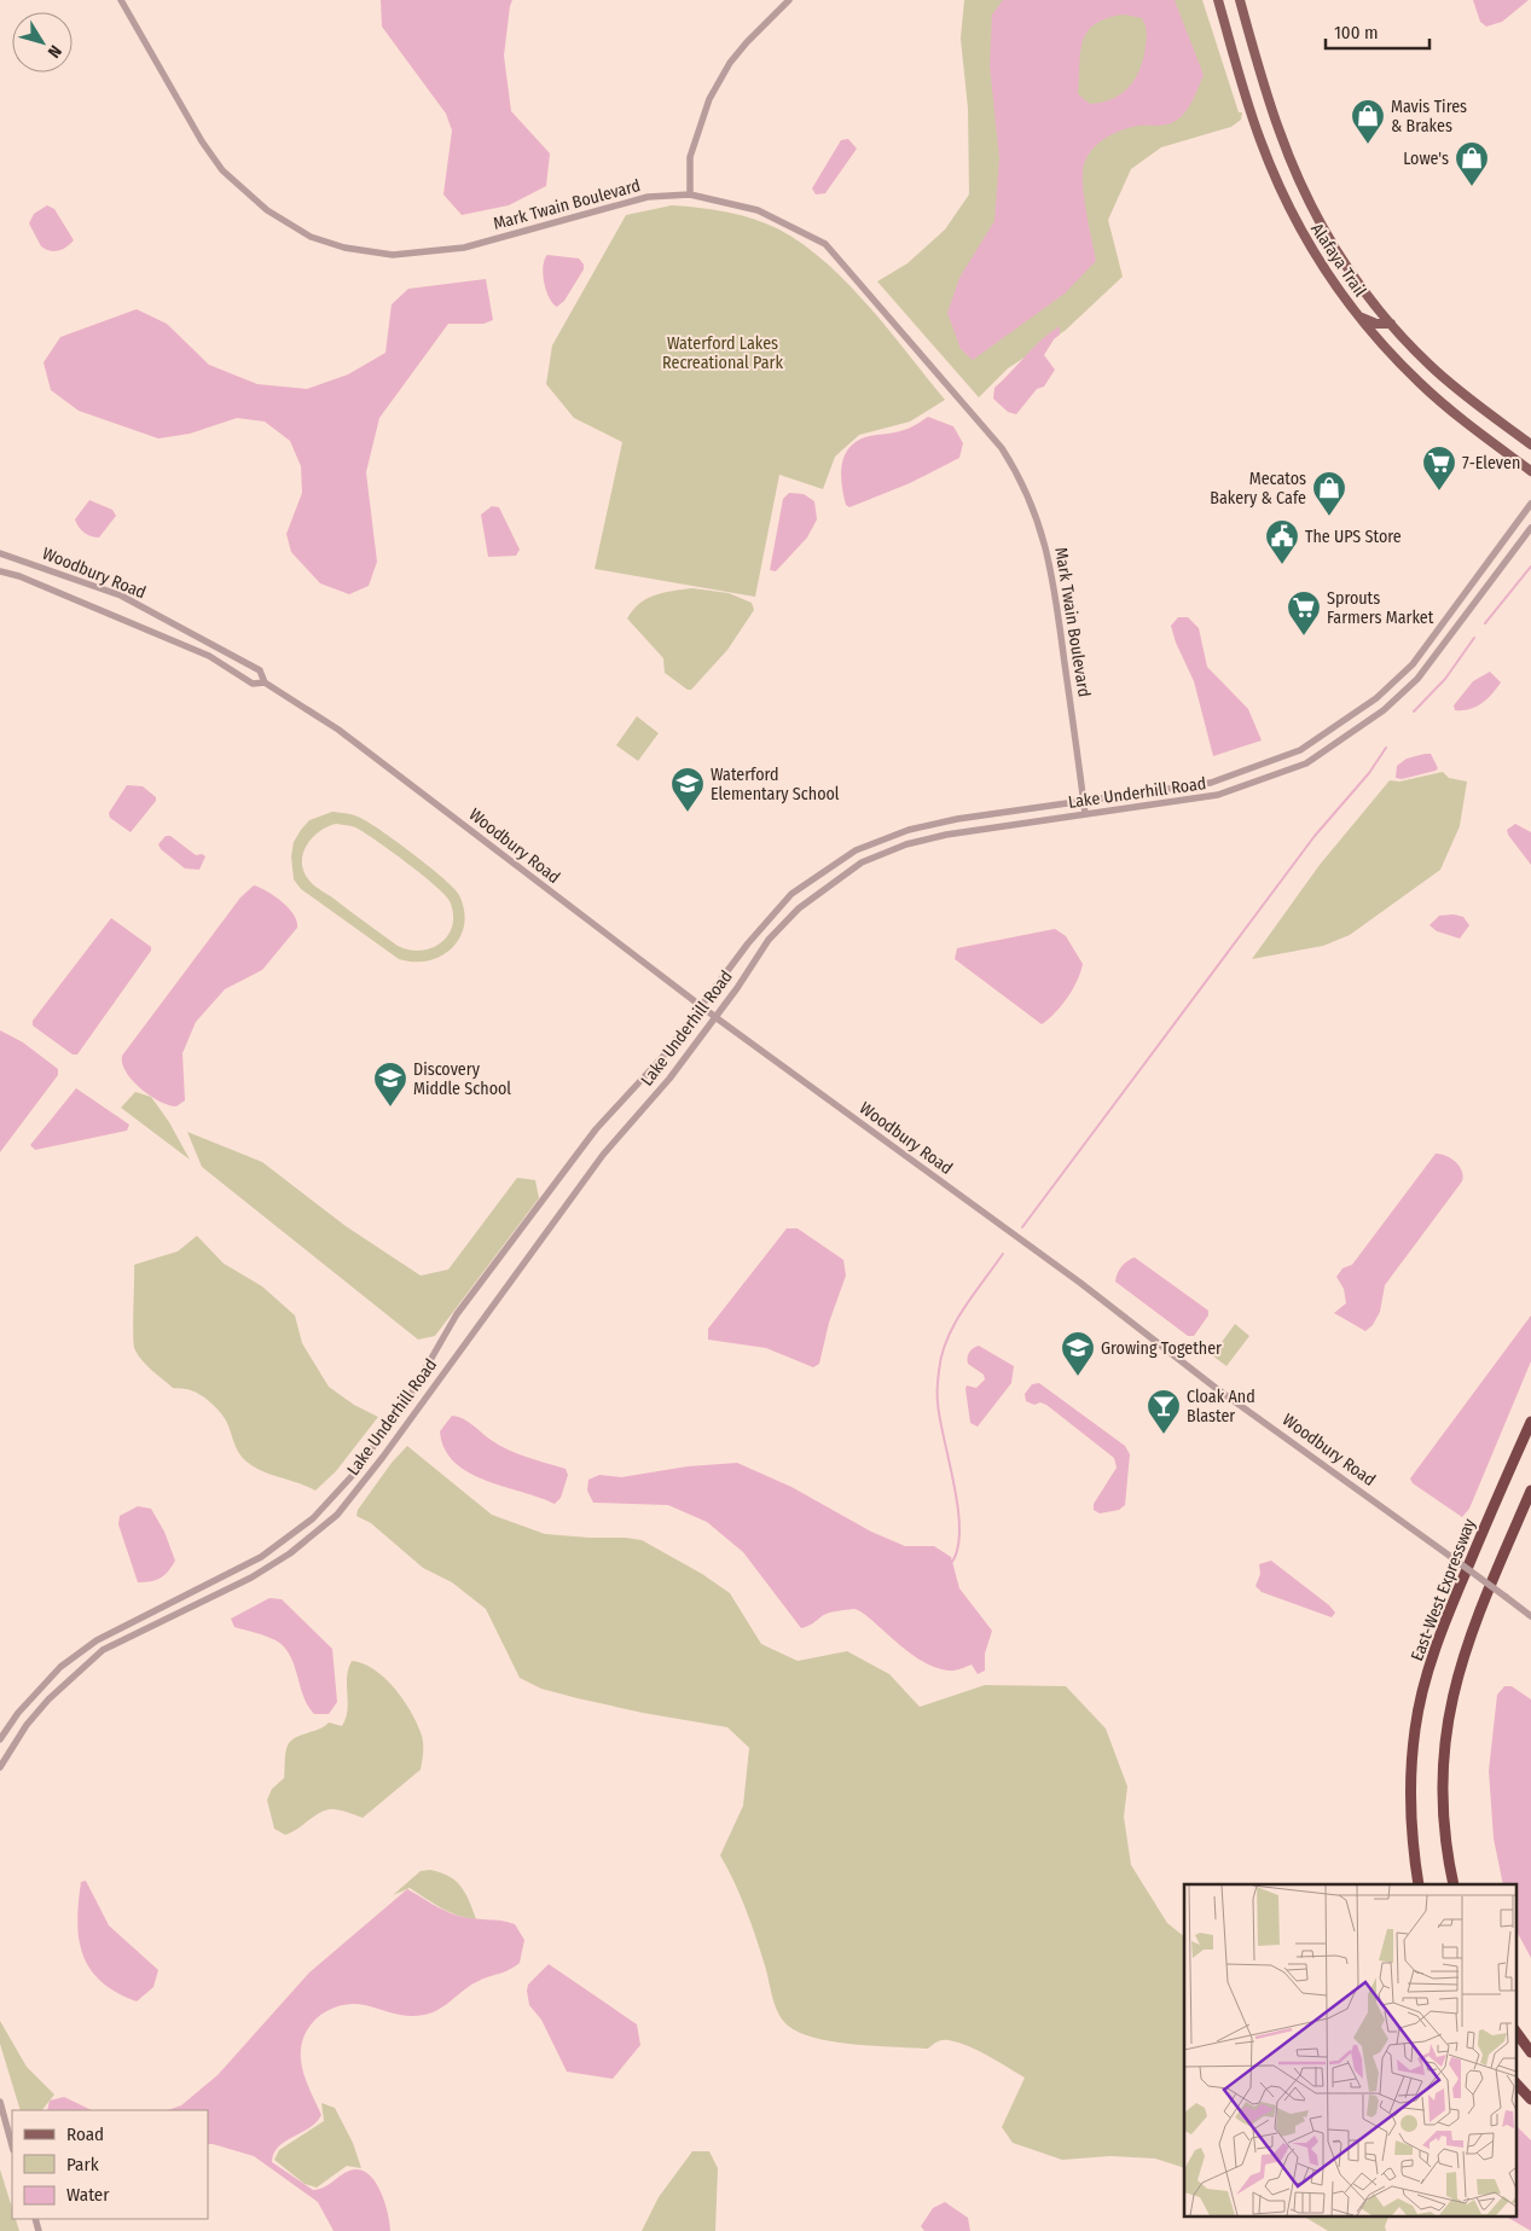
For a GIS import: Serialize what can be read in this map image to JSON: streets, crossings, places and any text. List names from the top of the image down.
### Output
{
  "streets": {
    "highway": ["East-West Expressway"],
    "main road": ["Alafaya Trail"],
    "street": ["Mark Twain Boulevard", "Woodbury Road", "Lake Underhill Road"]
  },
  "crossings": [
    ["Mark Twain Boulevard", "Lake Underhill Road"],
    ["Woodbury Road", "Lake Underhill Road"]
  ],
  "parks": ["Waterford Lakes Recreational Park"],
  "places": {
    "shop": ["Mavis Tires & Brakes", "Lowe's", "Mecatos Bakery & Cafe"],
    "supermarket": ["7-Eleven", "Sprouts Farmers Market"],
    "public building": ["The UPS Store"],
    "school or university": ["Waterford Elementary School", "Discovery Middle School", "Growing Together"],
    "bar": ["Cloak And Blaster"]
  },
  "legend": ["Road", "Park", "Water"],
  "scale_bar": "100 m",
  "north": "bottom right"
}
